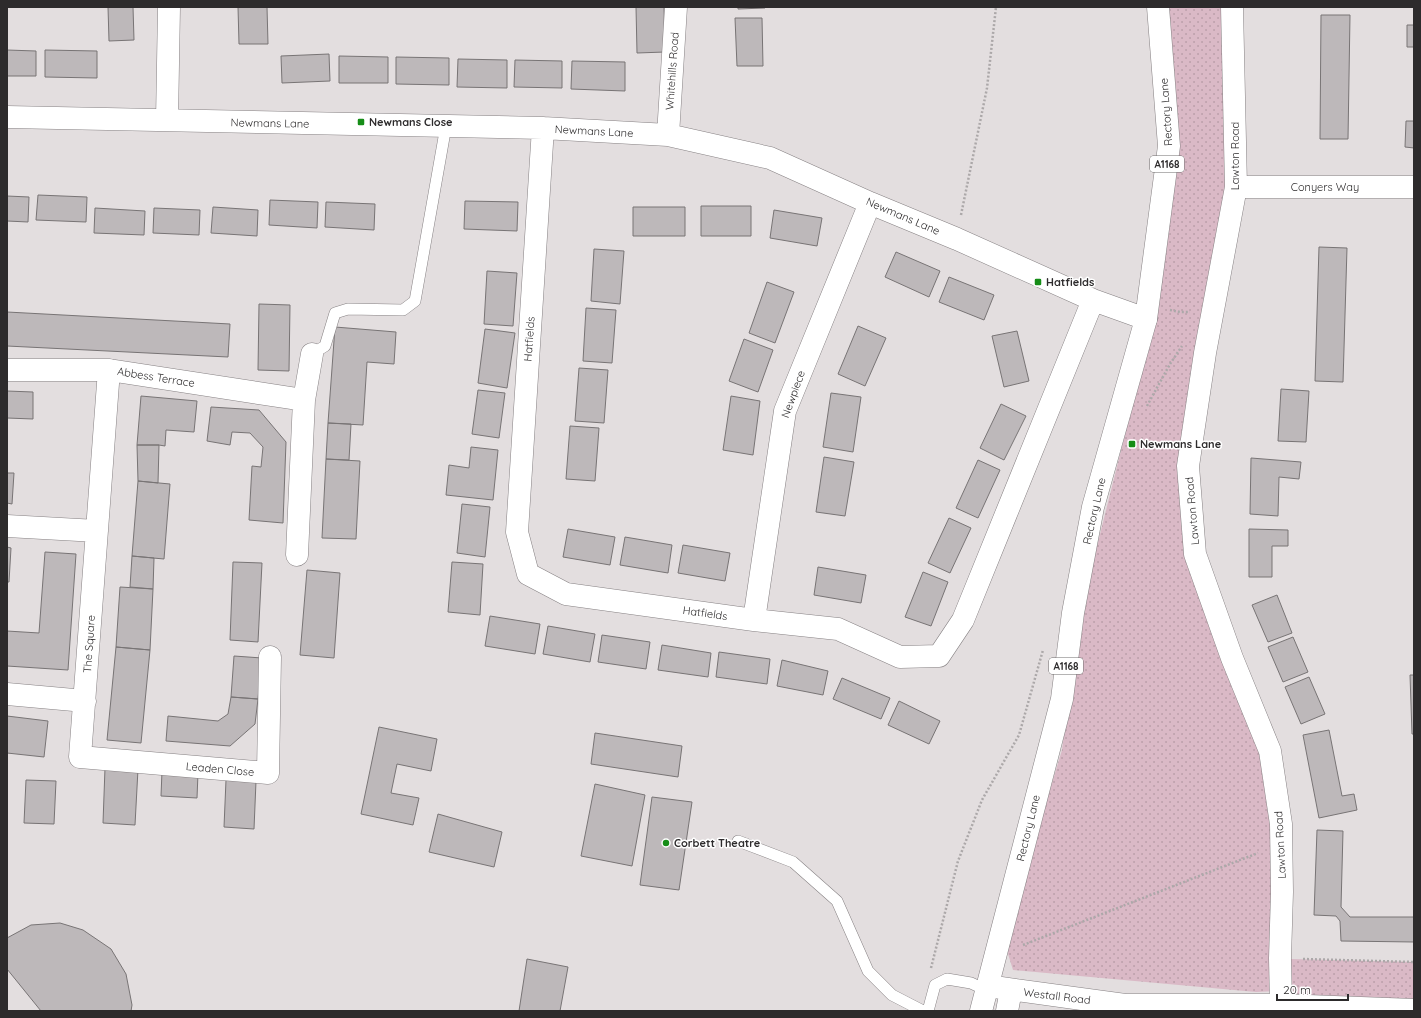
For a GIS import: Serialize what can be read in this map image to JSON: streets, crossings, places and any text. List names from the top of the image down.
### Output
{
  "streets": {
    "street": [
      "Whitehills Road",
      "Rectory Lane",
      "Newmans Lane",
      "Lawton Road",
      "A1168",
      "Conyers Way",
      "Hatfields",
      "Abbess Terrace",
      "Newpiece",
      "The Square",
      "Leaden Close",
      "Westall Road"
    ]
  },
  "crossings": [
    ["Whitehills Road", "Newmans Lane"],
    ["Rectory Lane", "Newmans Lane"],
    ["Rectory Lane", "Westall Road"],
    ["Newmans Lane", "Hatfields"],
    ["Newmans Lane", "Newpiece"],
    ["Lawton Road", "Conyers Way"],
    ["Lawton Road", "Westall Road"],
    ["Hatfields", "Newpiece"],
    ["Abbess Terrace", "The Square"],
    ["The Square", "Leaden Close"]
  ],
  "places": {
    "transit": ["Newmans Close", "Hatfields", "Newmans Lane"],
    "other": ["Corbett Theatre"]
  },
  "scale_bar": "20 m"
}
